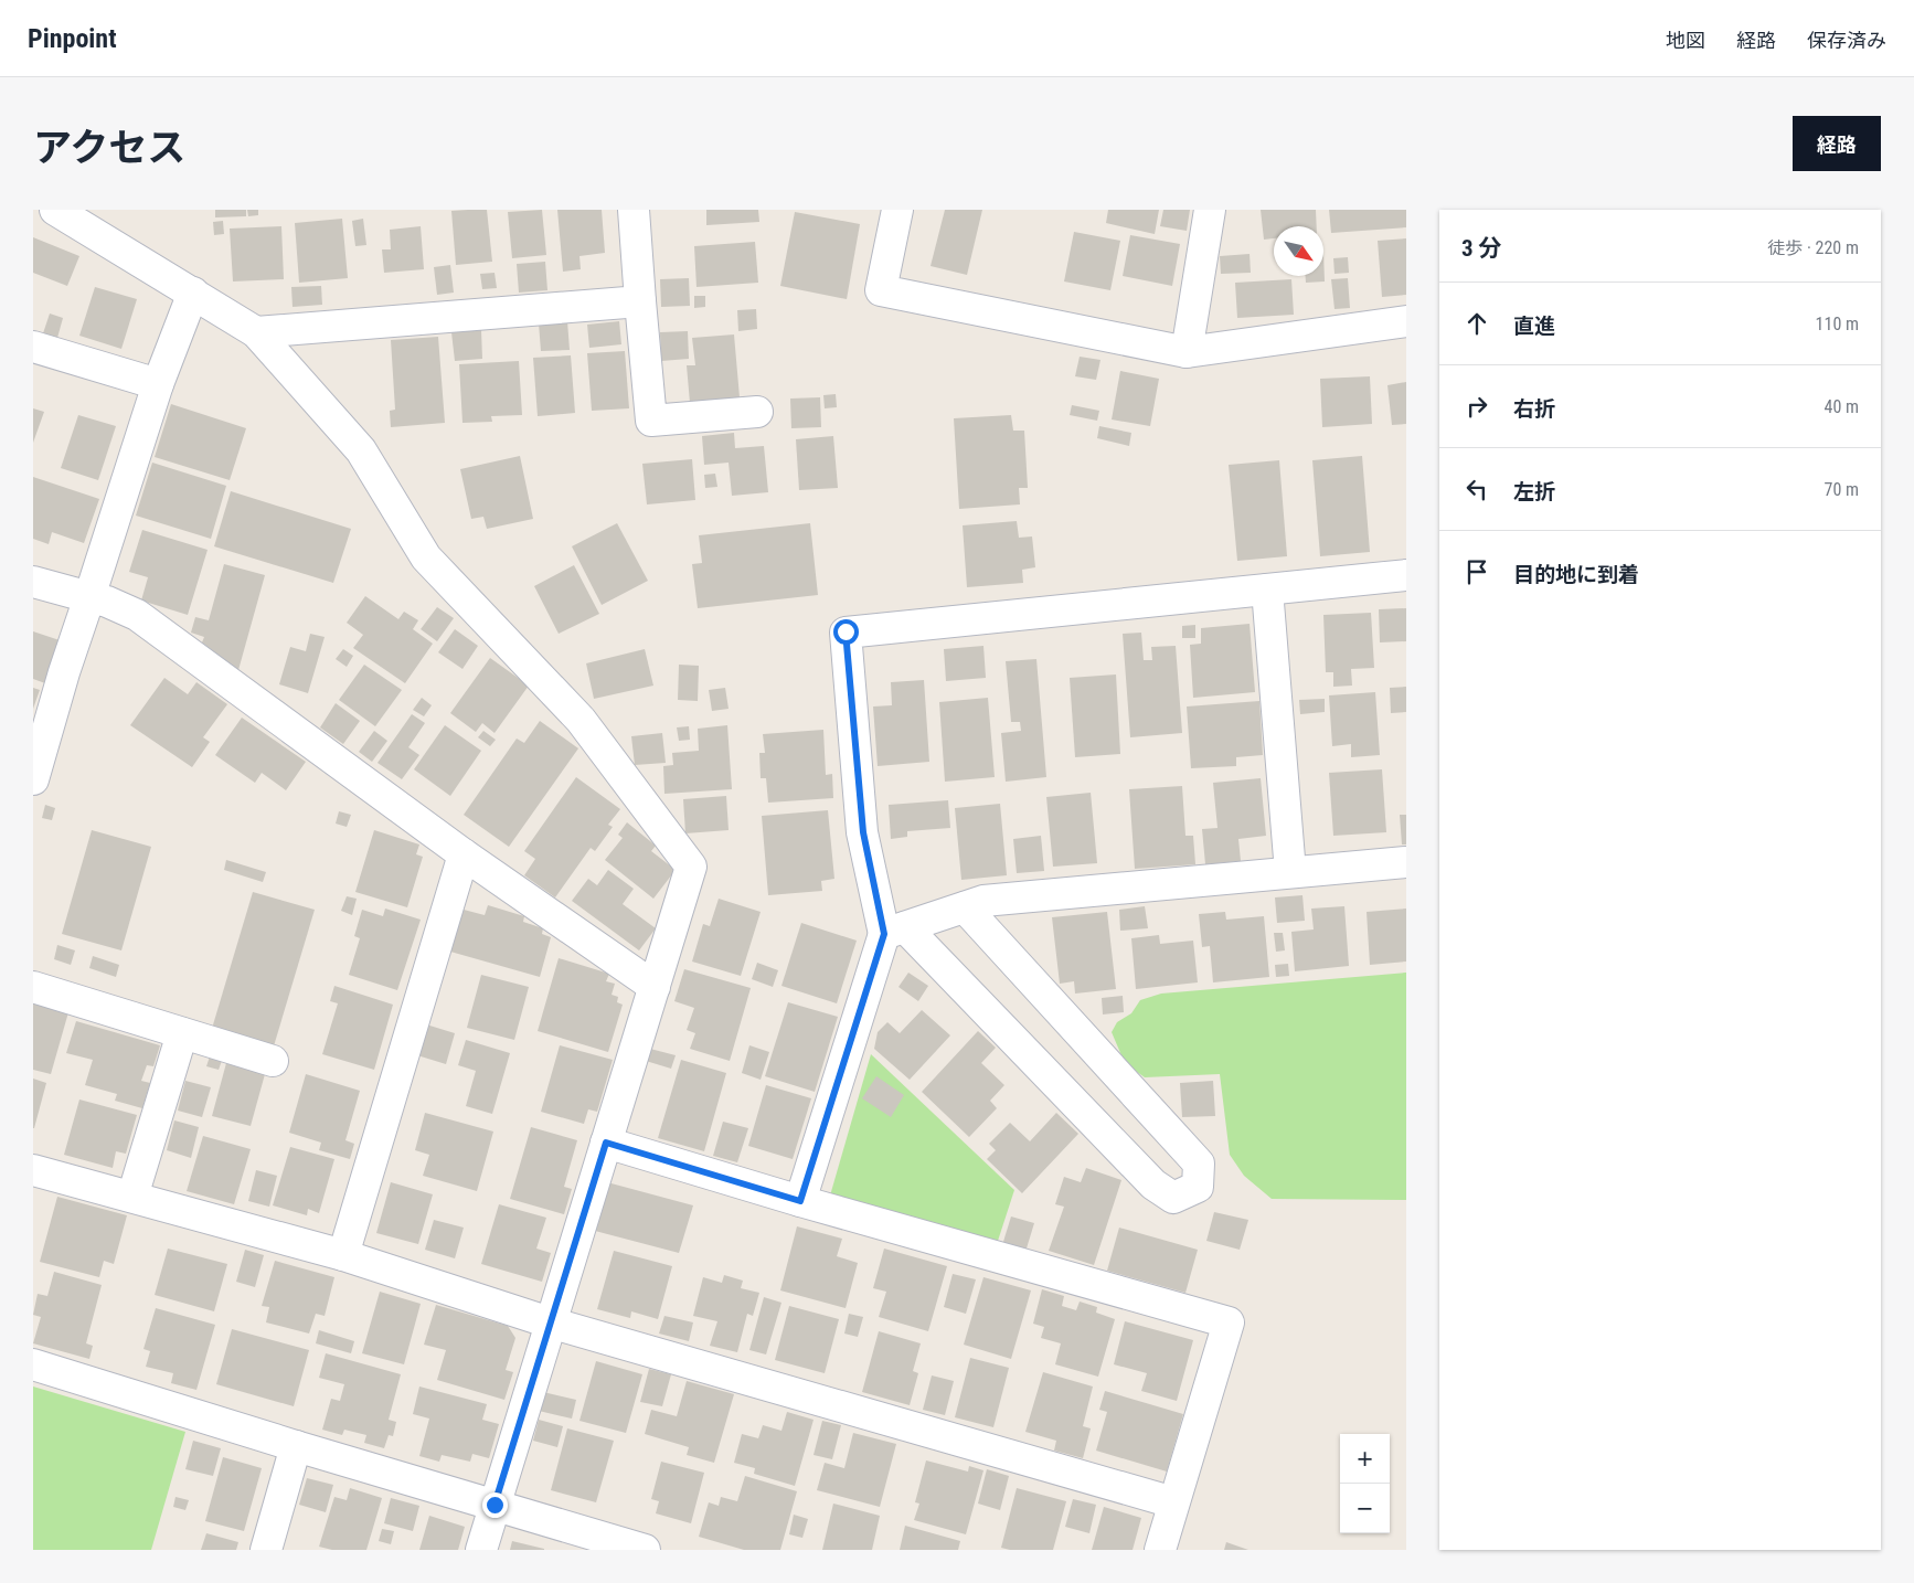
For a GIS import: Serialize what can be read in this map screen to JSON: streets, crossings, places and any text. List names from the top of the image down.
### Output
{
  "north": "bottom right",
  "page": {
    "header": "Pinpoint",
    "nav": ["地図", "経路", "保存済み"],
    "title": "アクセス",
    "buttons": "経路",
    "heading": ["3 分", "徒歩 · 220 m"],
    "list": [
      ["直進", "110 m"],
      ["右折", "40 m"],
      ["左折", "70 m"],
      "目的地に到着"
    ],
    "map_buttons": ["+", "−"]
  }
}
